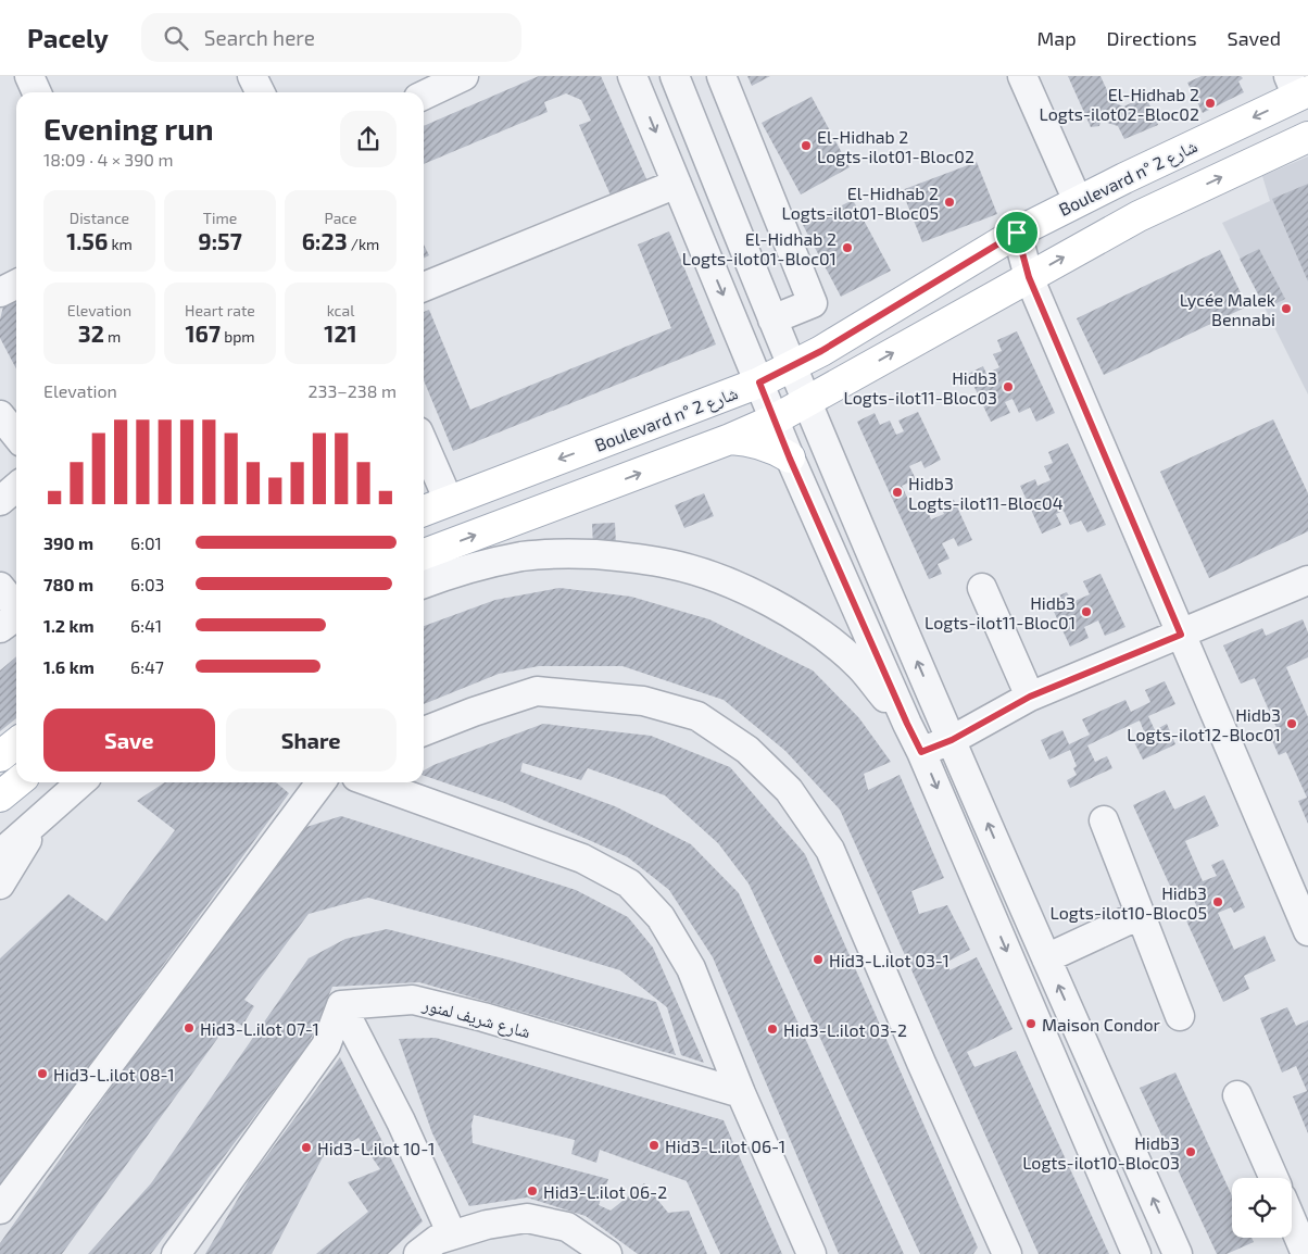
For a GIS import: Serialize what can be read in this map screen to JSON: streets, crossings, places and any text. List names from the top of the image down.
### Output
{
  "streets": {
    "main road": ["Boulevard n° شارع 2"],
    "street": ["شارع شريف لمنور"]
  },
  "places": [
    "El-Hidhab 2 Logts-ilot02-Bloc02",
    "El-Hidhab 2 Logts-ilot01-Bloc02",
    "El-Hidhab 2 Logts-ilot01-Bloc05",
    "El-Hidhab 2 Logts-ilot01-Bloc01",
    "Lycée Malek Bennabi",
    "Hidb3 Logts-ilot11-Bloc03",
    "Hidb3 Logts-ilot11-Bloc04",
    "Hidb3 Logts-ilot11-Bloc01",
    "Hidb3 Logts-ilot12-Bloc01",
    "Hidb3 Logts-ilot10-Bloc05",
    "Hid3-L.ilot 03-1",
    "Maison Condor",
    "Hid3-L.ilot 07-1",
    "Hid3-L.ilot 03-2",
    "Hid3-L.ilot 08-1",
    "Hid3-L.ilot 06-1",
    "Hid3-L.ilot 10-1",
    "Hidb3 Logts-ilot10-Bloc03",
    "Hid3-L.ilot 06-2"
  ],
  "page": {
    "header": "Pacely",
    "search": "Search here",
    "nav": ["Map", "Directions", "Saved"],
    "heading": ["Evening run", "18:09 · 4 × 390 m"],
    "stats": [
      ["Distance", "1.56 km"],
      ["Time", "9:57"],
      ["Pace", "6:23 /km"],
      ["Elevation", "32 m"],
      ["Heart rate", "167 bpm"],
      ["kcal", "121"]
    ],
    "chart": ["Elevation", "233–238 m"],
    "list": [
      {
        "name": "390 m",
        "note": "6:01"
      },
      {
        "name": "780 m",
        "note": "6:03"
      },
      {
        "name": "1.2 km",
        "note": "6:41"
      },
      {
        "name": "1.6 km",
        "note": "6:47"
      }
    ],
    "buttons": ["Save", "Share"]
  }
}
